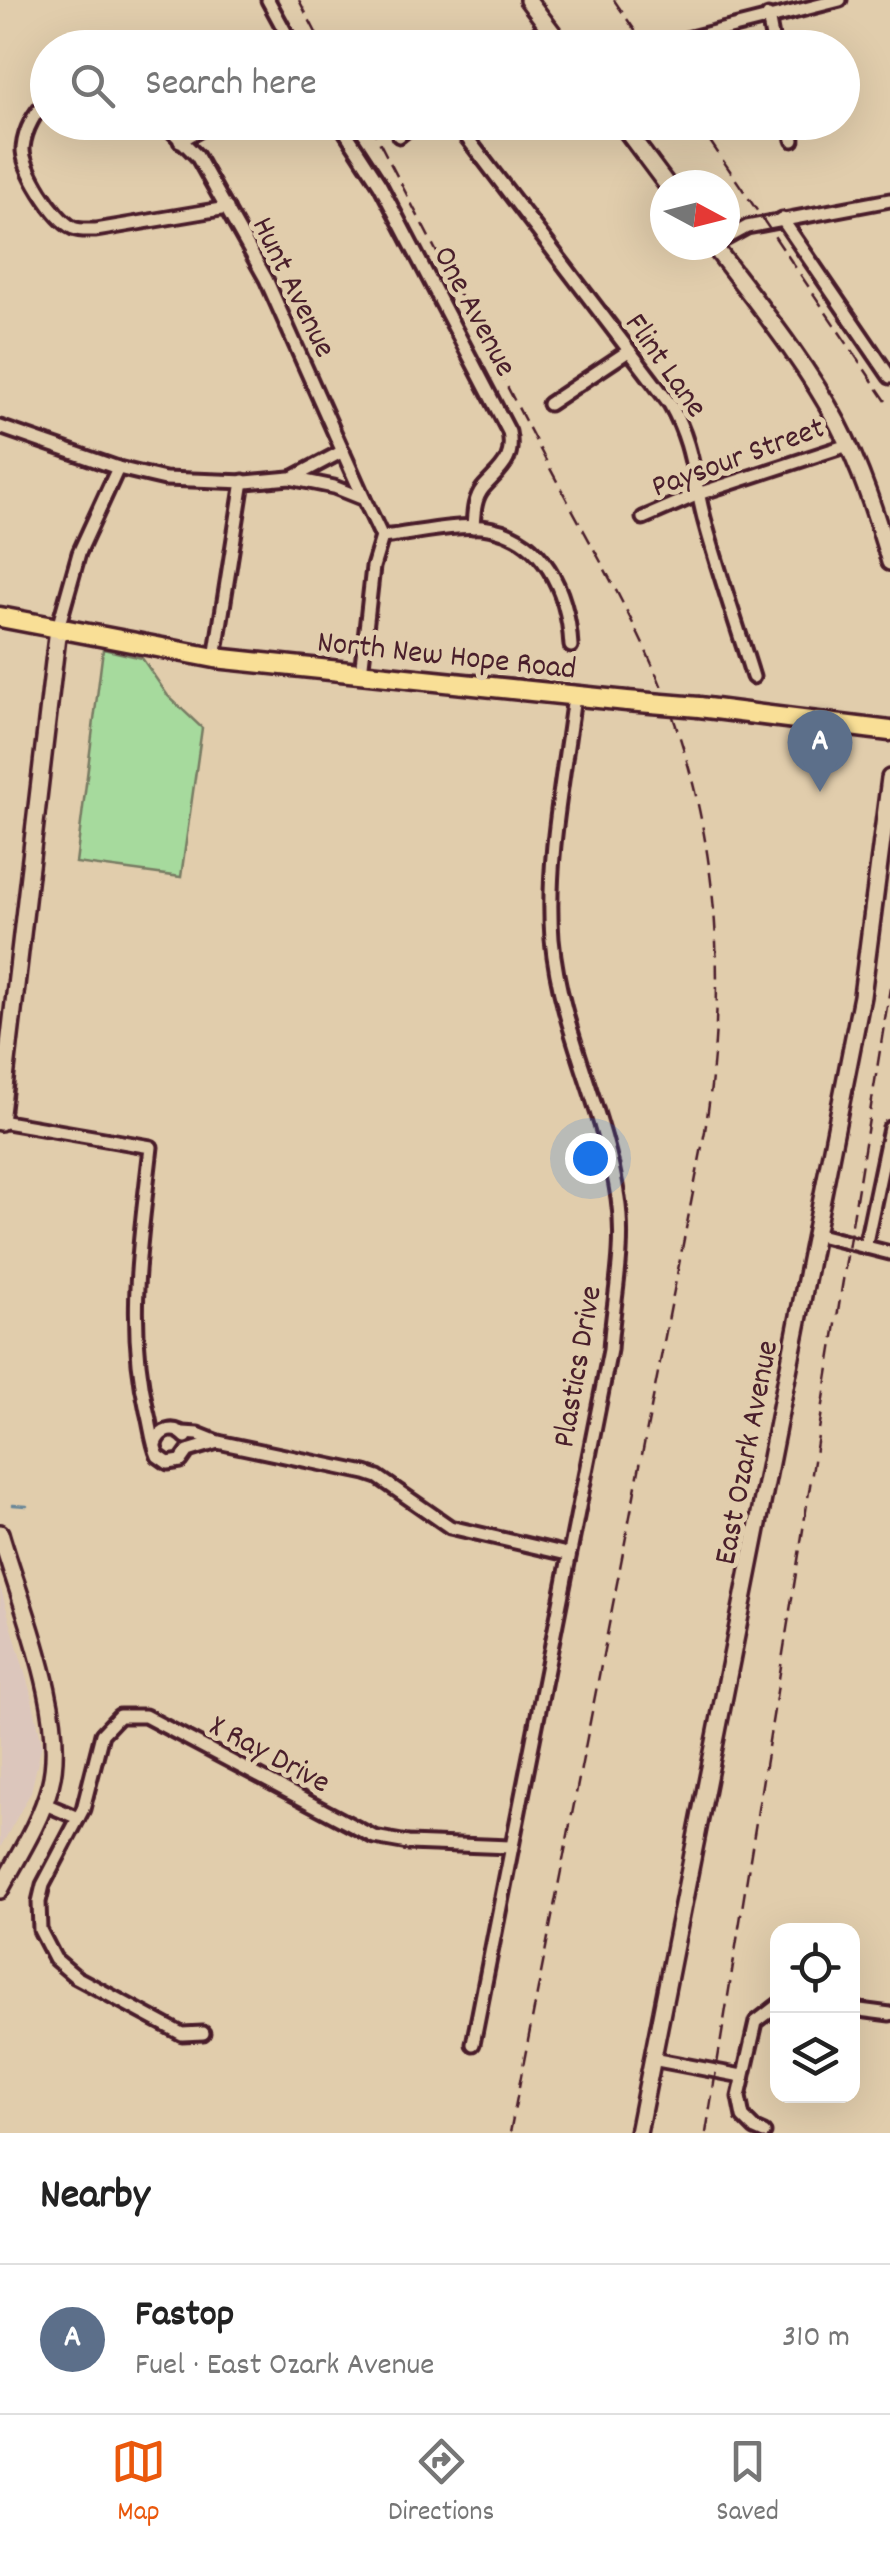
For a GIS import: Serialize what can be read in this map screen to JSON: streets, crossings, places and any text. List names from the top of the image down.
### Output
{
  "streets": {
    "main road": ["North New Hope Road", "East Ozark Avenue"],
    "street": [
      "Hunt Avenue",
      "One Avenue",
      "Flint Lane",
      "Paysour Street",
      "Plastics Drive",
      "X Ray Drive"
    ]
  },
  "crossings": [
    ["Flint Lane", "Paysour Street"],
    ["North New Hope Road", "Plastics Drive"],
    ["Plastics Drive", "X Ray Drive"]
  ],
  "north": "right",
  "page": {
    "search": "Search here",
    "pins": "A",
    "heading": "Nearby",
    "list": [
      {
        "mark": "A",
        "name": "Fastop",
        "note": "Fuel · East Ozark Avenue",
        "value": "310 m"
      }
    ],
    "nav": ["Map", "Directions", "Saved"]
  }
}
